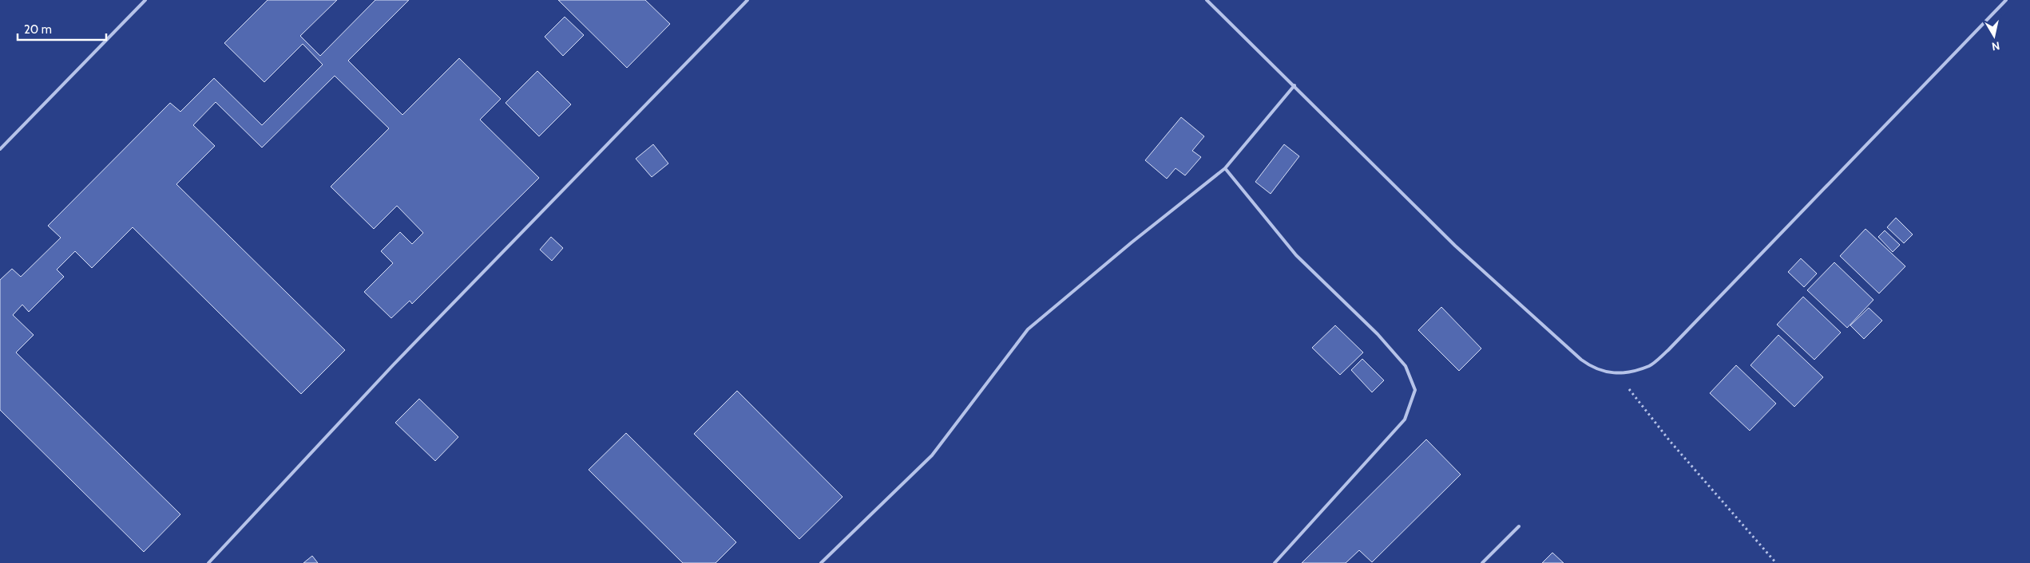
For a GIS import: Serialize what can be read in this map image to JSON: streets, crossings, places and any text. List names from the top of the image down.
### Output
{
  "scale_bar": "20 m",
  "north": "bottom"
}
